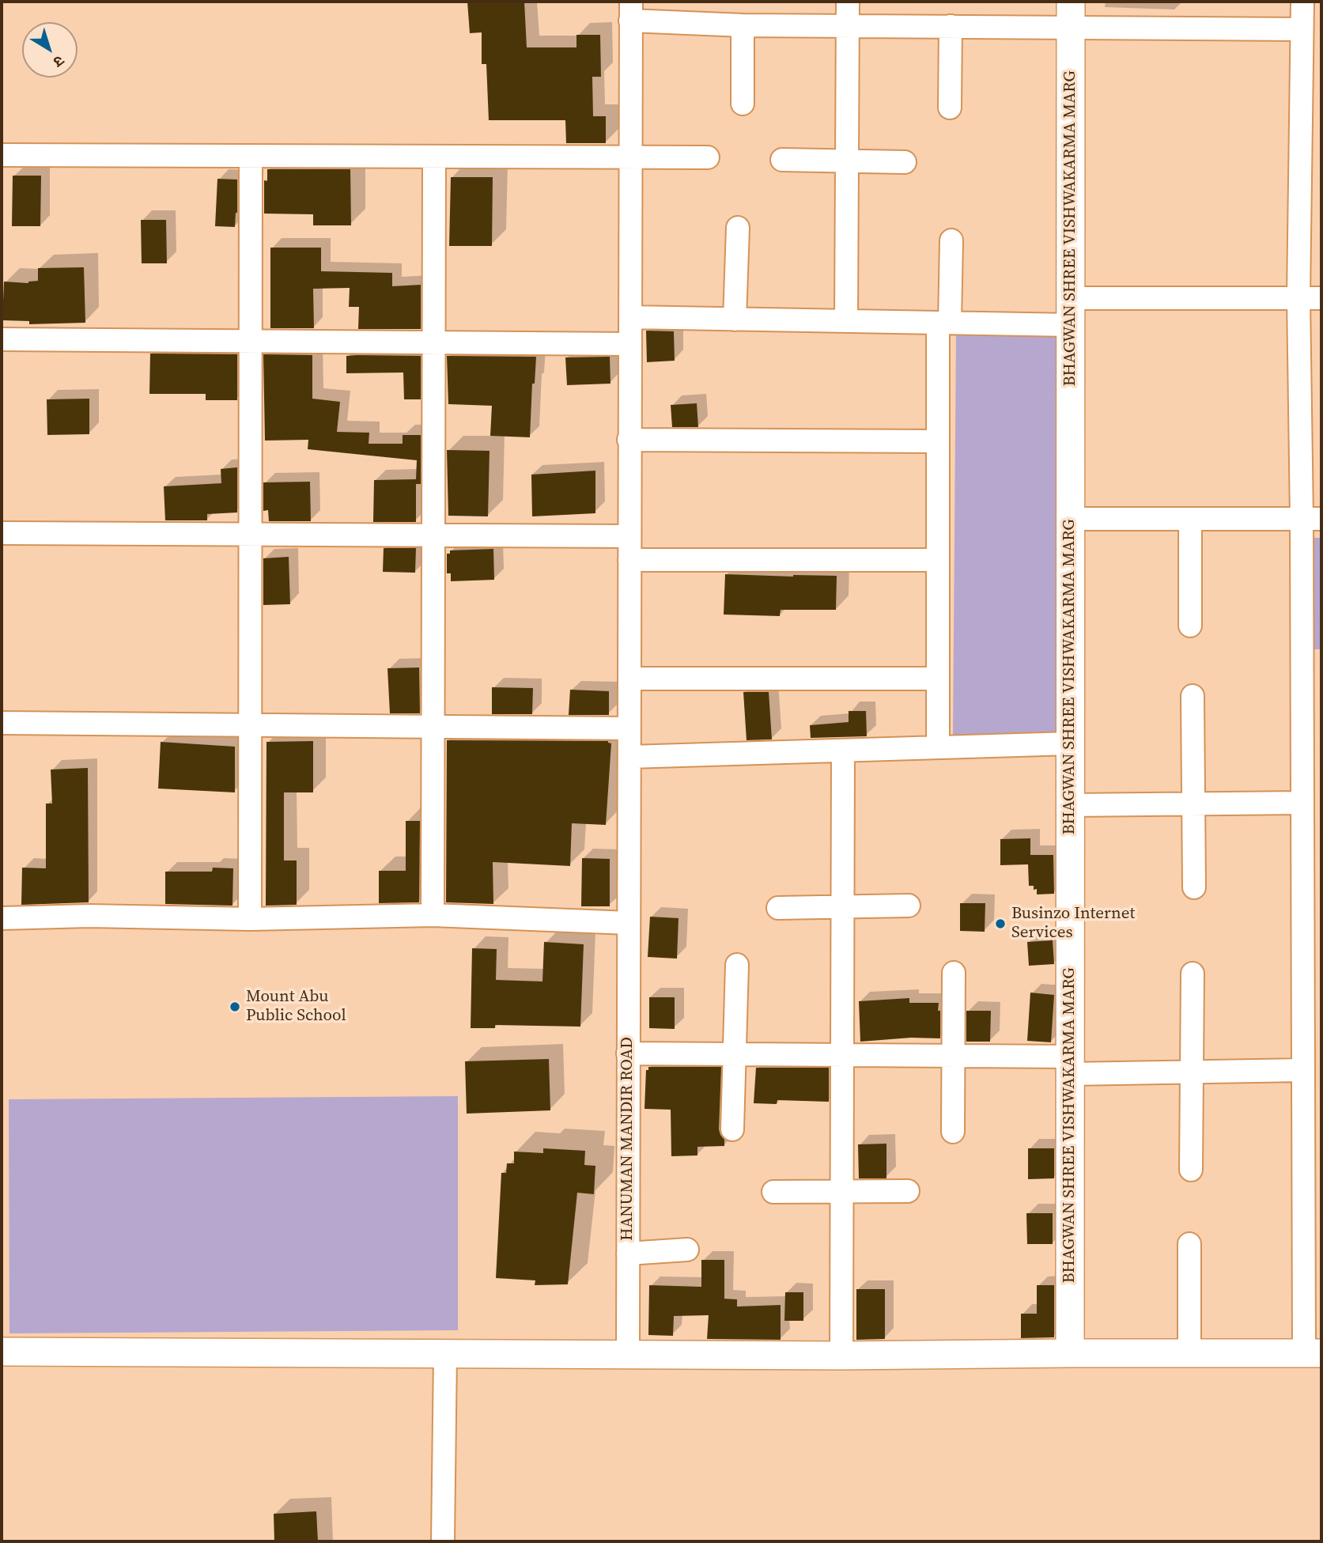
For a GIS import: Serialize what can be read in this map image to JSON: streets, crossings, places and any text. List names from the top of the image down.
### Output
{
  "streets": {
    "street": ["BHAGWAN SHREE VISHWAKARMA MARG", "HANUMAN MANDIR ROAD"]
  },
  "places": ["Businzo Internet Services", "Mount Abu Public School"],
  "north": "bottom right"
}
